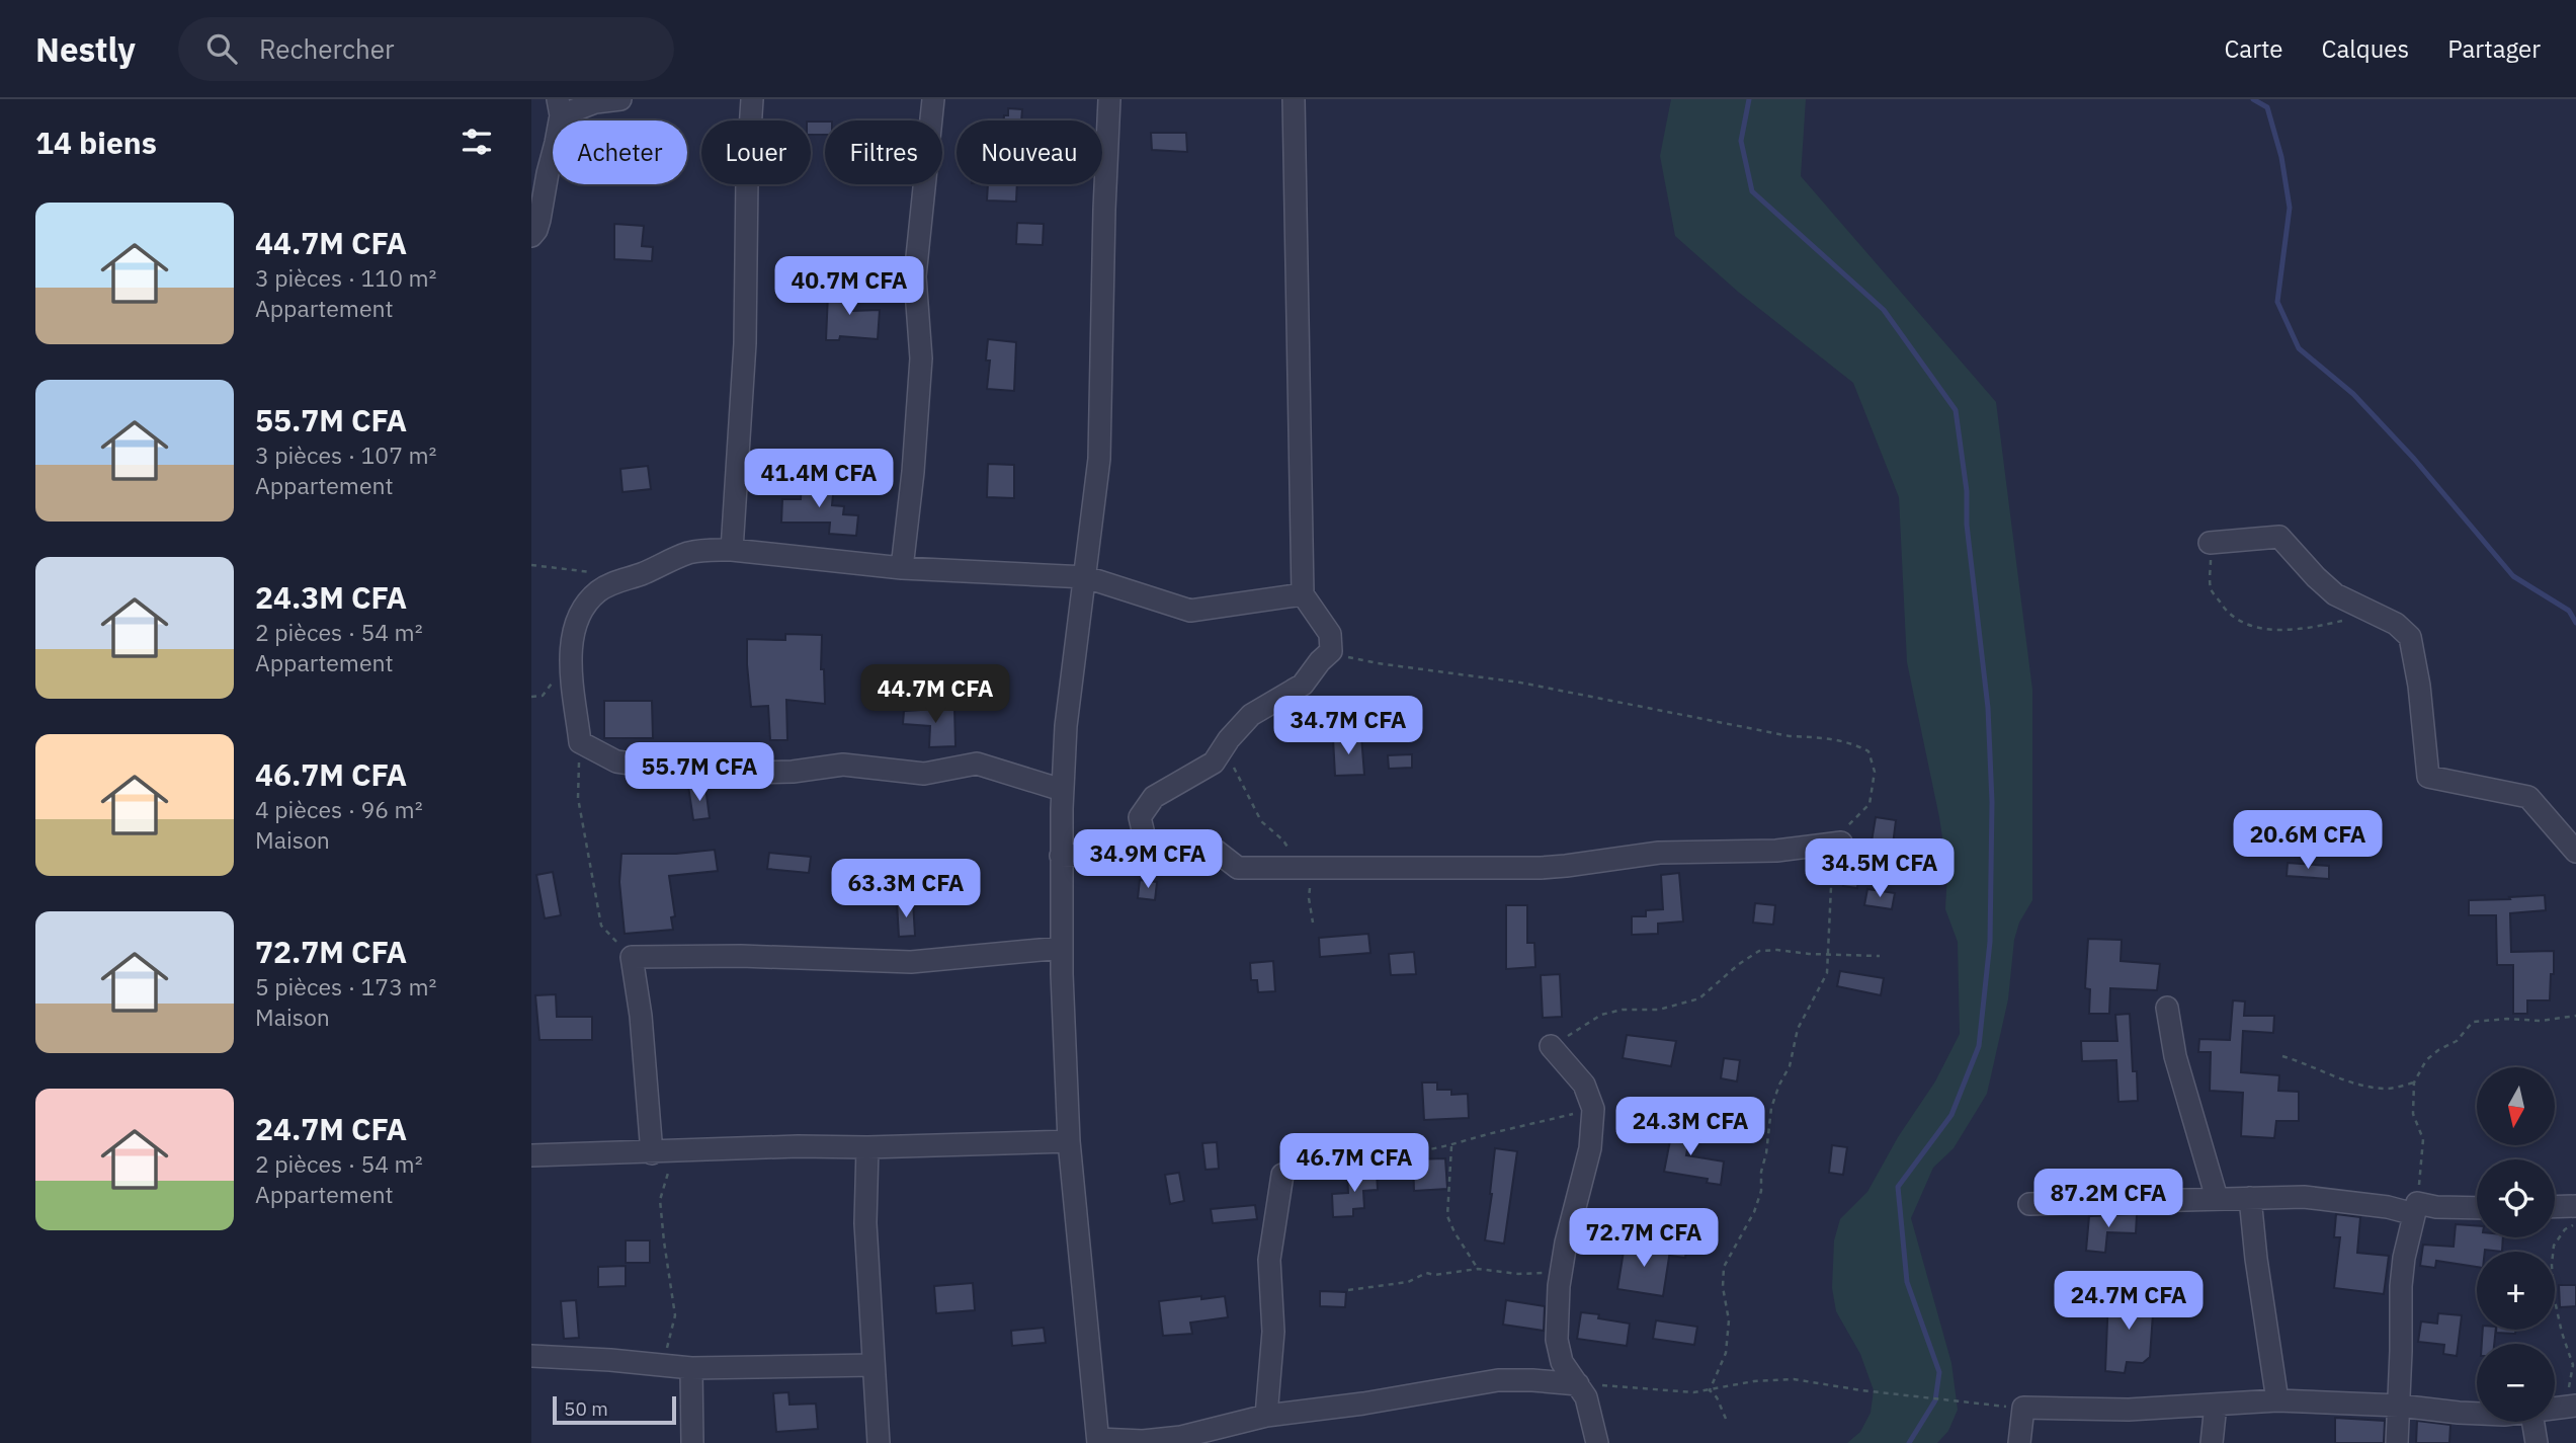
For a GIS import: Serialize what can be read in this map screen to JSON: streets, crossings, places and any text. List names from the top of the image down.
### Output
{
  "scale_bar": "50 m",
  "north": "bottom",
  "page": {
    "header": "Nestly",
    "search": "Rechercher",
    "nav": ["Carte", "Calques", "Partager"],
    "heading": "14 biens",
    "chip": [
      "Acheter",
      "Louer",
      "Filtres",
      "Nouveau"
    ],
    "list": [
      {
        "name": "44.7M CFA",
        "note": "3 pièces · 110 m² · Appartement"
      },
      {
        "name": "55.7M CFA",
        "note": "3 pièces · 107 m² · Appartement"
      },
      {
        "name": "24.3M CFA",
        "note": "2 pièces · 54 m² · Appartement"
      },
      {
        "name": "46.7M CFA",
        "note": "4 pièces · 96 m² · Maison"
      },
      {
        "name": "72.7M CFA",
        "note": "5 pièces · 173 m² · Maison"
      },
      {
        "name": "24.7M CFA",
        "note": "2 pièces · 54 m² · Appartement"
      }
    ],
    "price": [
      "40.7M CFA",
      "41.4M CFA",
      "44.7M CFA",
      "34.7M CFA",
      "55.7M CFA",
      "20.6M CFA",
      "34.9M CFA",
      "34.5M CFA",
      "63.3M CFA",
      "24.3M CFA",
      "46.7M CFA",
      "87.2M CFA",
      "72.7M CFA",
      "24.7M CFA"
    ],
    "map_buttons": ["+", "−"],
    "scale": "50 m"
  }
}
